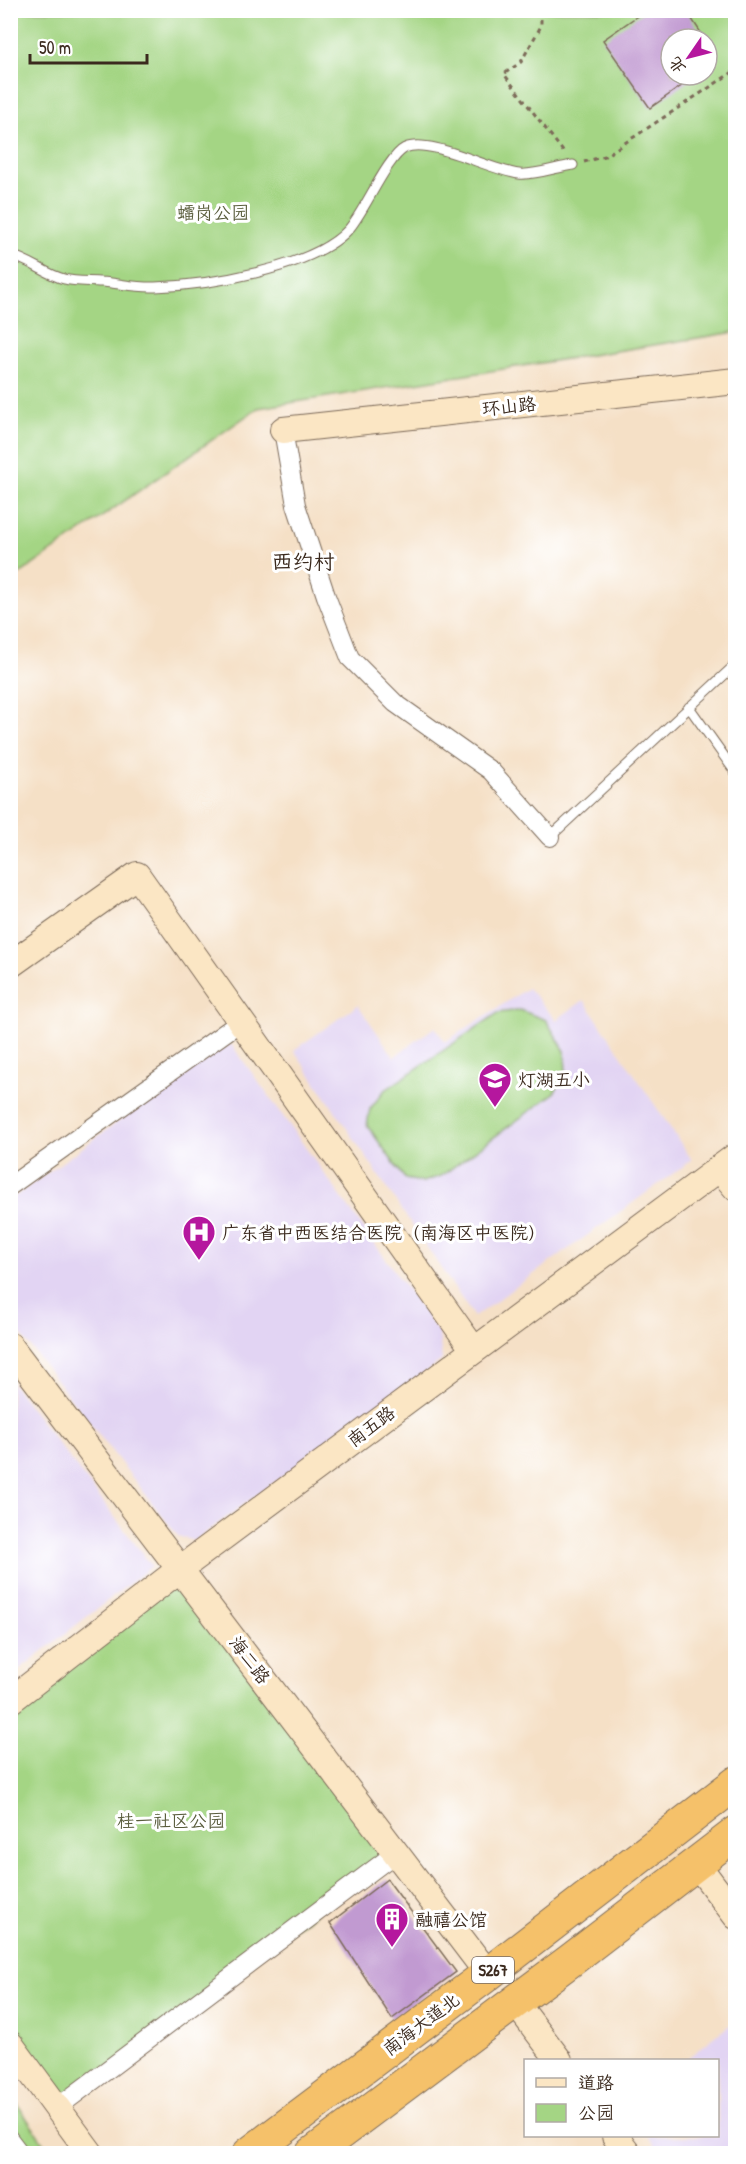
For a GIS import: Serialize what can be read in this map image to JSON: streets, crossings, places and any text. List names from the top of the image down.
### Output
{
  "streets": {
    "highway": ["S267", "南海大道北"],
    "street": ["环山路", "南五路", "海二路"]
  },
  "crossings": [
    ["南五路", "海二路"],
    ["海二路", "南海大道北"]
  ],
  "districts": ["西约村"],
  "parks": ["𧒽岗公园", "桂一社区公园"],
  "places": {
    "school or university": ["灯湖五小"],
    "hospital": ["广东省中西医结合医院（南海区中医院）"],
    "building": ["融禧公馆"]
  },
  "legend": ["道路", "公园"],
  "scale_bar": "50 m",
  "north": "bottom left"
}
